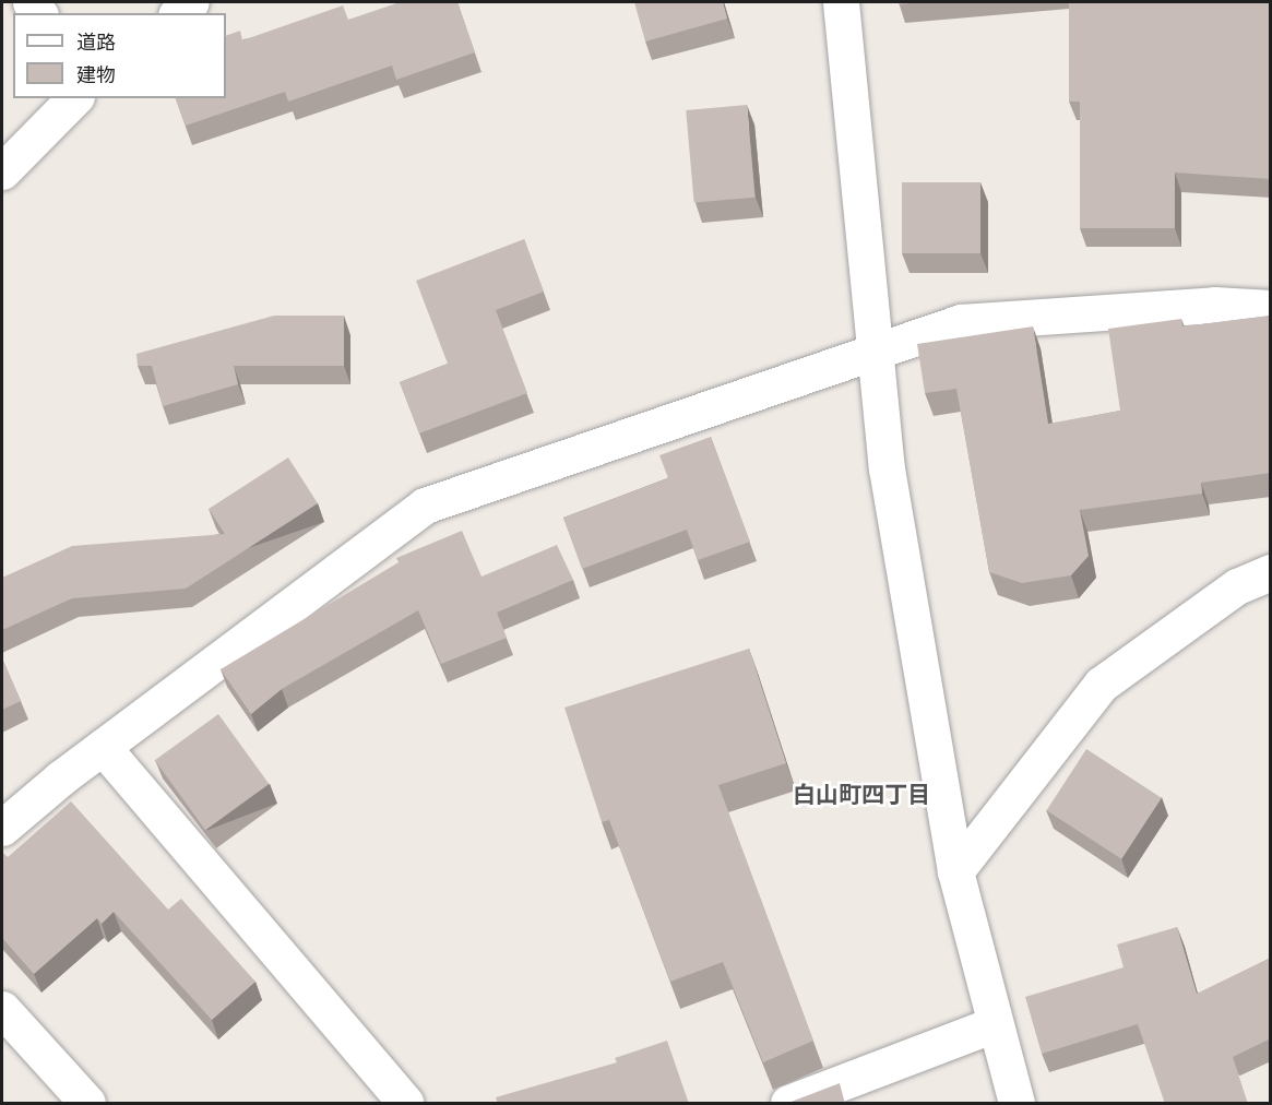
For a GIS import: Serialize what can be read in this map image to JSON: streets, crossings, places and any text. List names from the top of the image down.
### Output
{
  "districts": ["白山町四丁目"],
  "legend": ["道路", "建物"]
}
